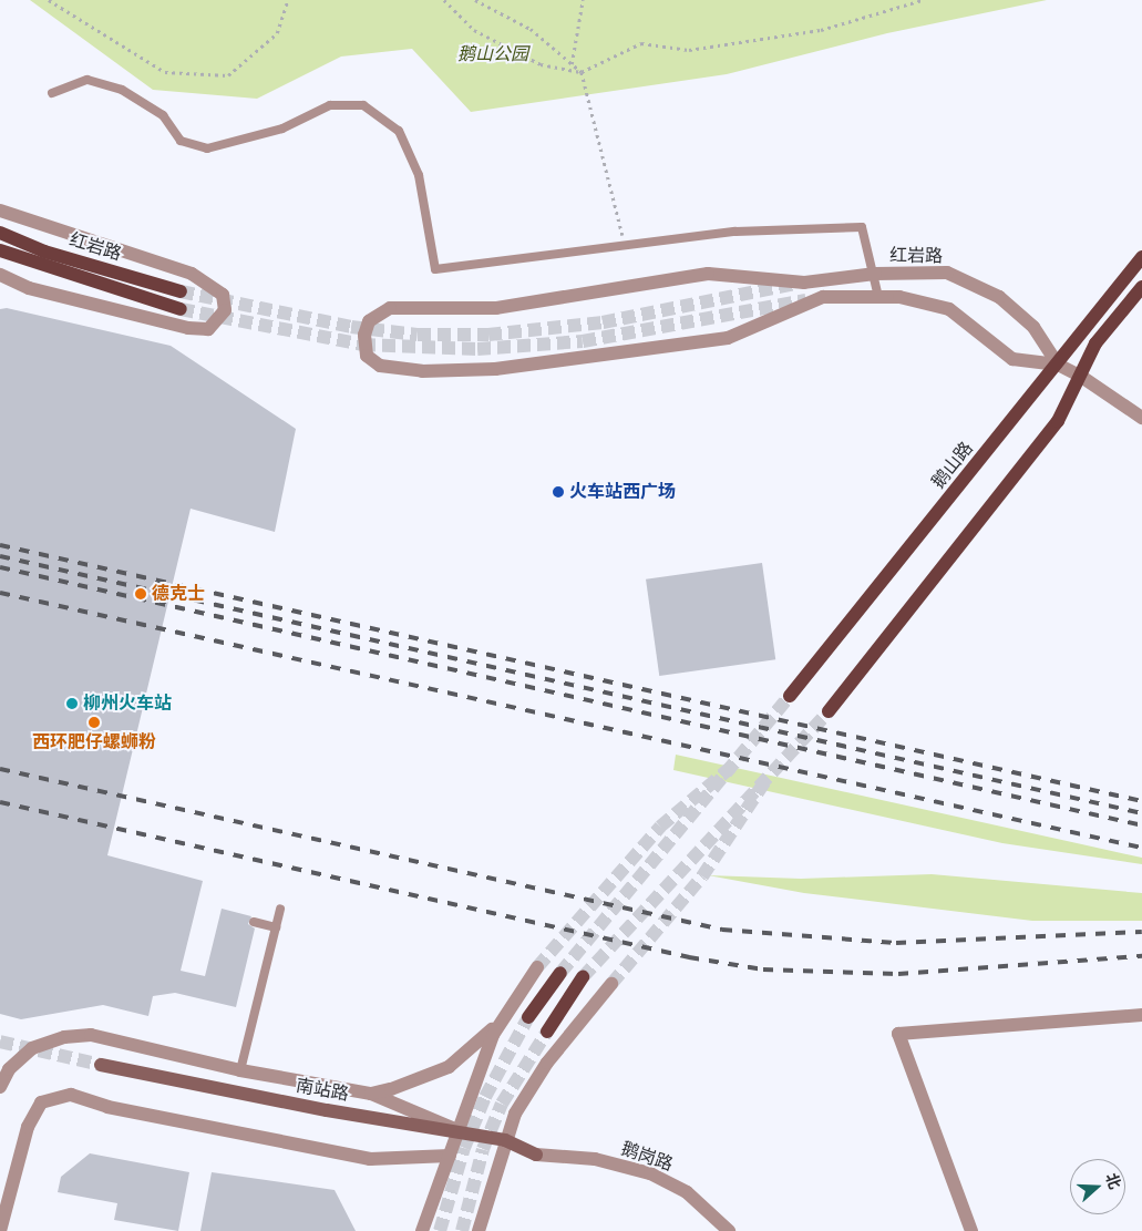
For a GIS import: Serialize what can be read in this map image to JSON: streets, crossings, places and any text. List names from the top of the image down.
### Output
{
  "streets": {
    "main road": ["红岩路", "鹅山路", "南站路"],
    "street": ["鹅岗路"]
  },
  "crossings": [
    ["红岩路", "鹅山路"],
    ["南站路", "鹅岗路"]
  ],
  "parks": ["鹅山公园"],
  "places": [
    "火车站西广场",
    "德克士",
    "柳州火车站",
    "西环肥仔螺蛳粉"
  ],
  "north": "right"
}
